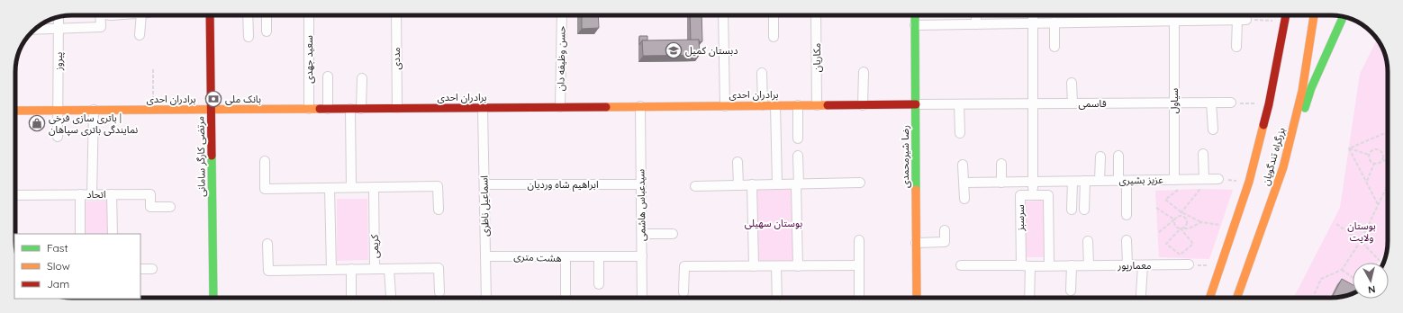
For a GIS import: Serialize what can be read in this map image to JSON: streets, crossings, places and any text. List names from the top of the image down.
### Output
{
  "streets": {
    "main road": [
      "برادران احدی",
      "مرتضی کارگر سامانی",
      "رضا شیرمحمدی",
      "بزرگراه تندگویان"
    ],
    "street": [
      "مکاریان",
      "مددی",
      "حسن وظیفه دان",
      "سعید جهدی",
      "پیروز",
      "سیاول",
      "قاسمی",
      "عزیز بشیری",
      "ابراهیم شاه وردیان",
      "اتحاد",
      "سیدعباس هاشمی",
      "اسماعیل ناظری",
      "سرسبز",
      "کریمی",
      "هشت متری",
      "معمارپور"
    ]
  },
  "crossings": [
    ["مکاریان", "برادران احدی"],
    ["مددی", "برادران احدی"],
    ["حسن وظیفه دان", "برادران احدی"],
    ["سعید جهدی", "برادران احدی"],
    ["پیروز", "برادران احدی"],
    ["برادران احدی", "قاسمی"],
    ["برادران احدی", "مرتضی کارگر سامانی"],
    ["برادران احدی", "رضا شیرمحمدی"],
    ["برادران احدی", "سیدعباس هاشمی"],
    ["برادران احدی", "اسماعیل ناظری"],
    ["سیاول", "قاسمی"],
    ["سیاول", "عزیز بشیری"],
    ["قاسمی", "رضا شیرمحمدی"],
    ["ابراهیم شاه وردیان", "سیدعباس هاشمی"],
    ["ابراهیم شاه وردیان", "اسماعیل ناظری"],
    ["اسماعیل ناظری", "هشت متری"],
    ["سرسبز", "معمارپور"]
  ],
  "parks": ["بوستان سهیلی", "بوستان ولایت"],
  "places": {
    "school or university": ["دبستان کمیل"],
    "bank": ["بانک ملی"],
    "shop": ["باتری سازی فرخی | نمایندگی باتری سپاهان"]
  },
  "legend": ["Fast", "Slow", "Jam"],
  "north": "bottom"
}
